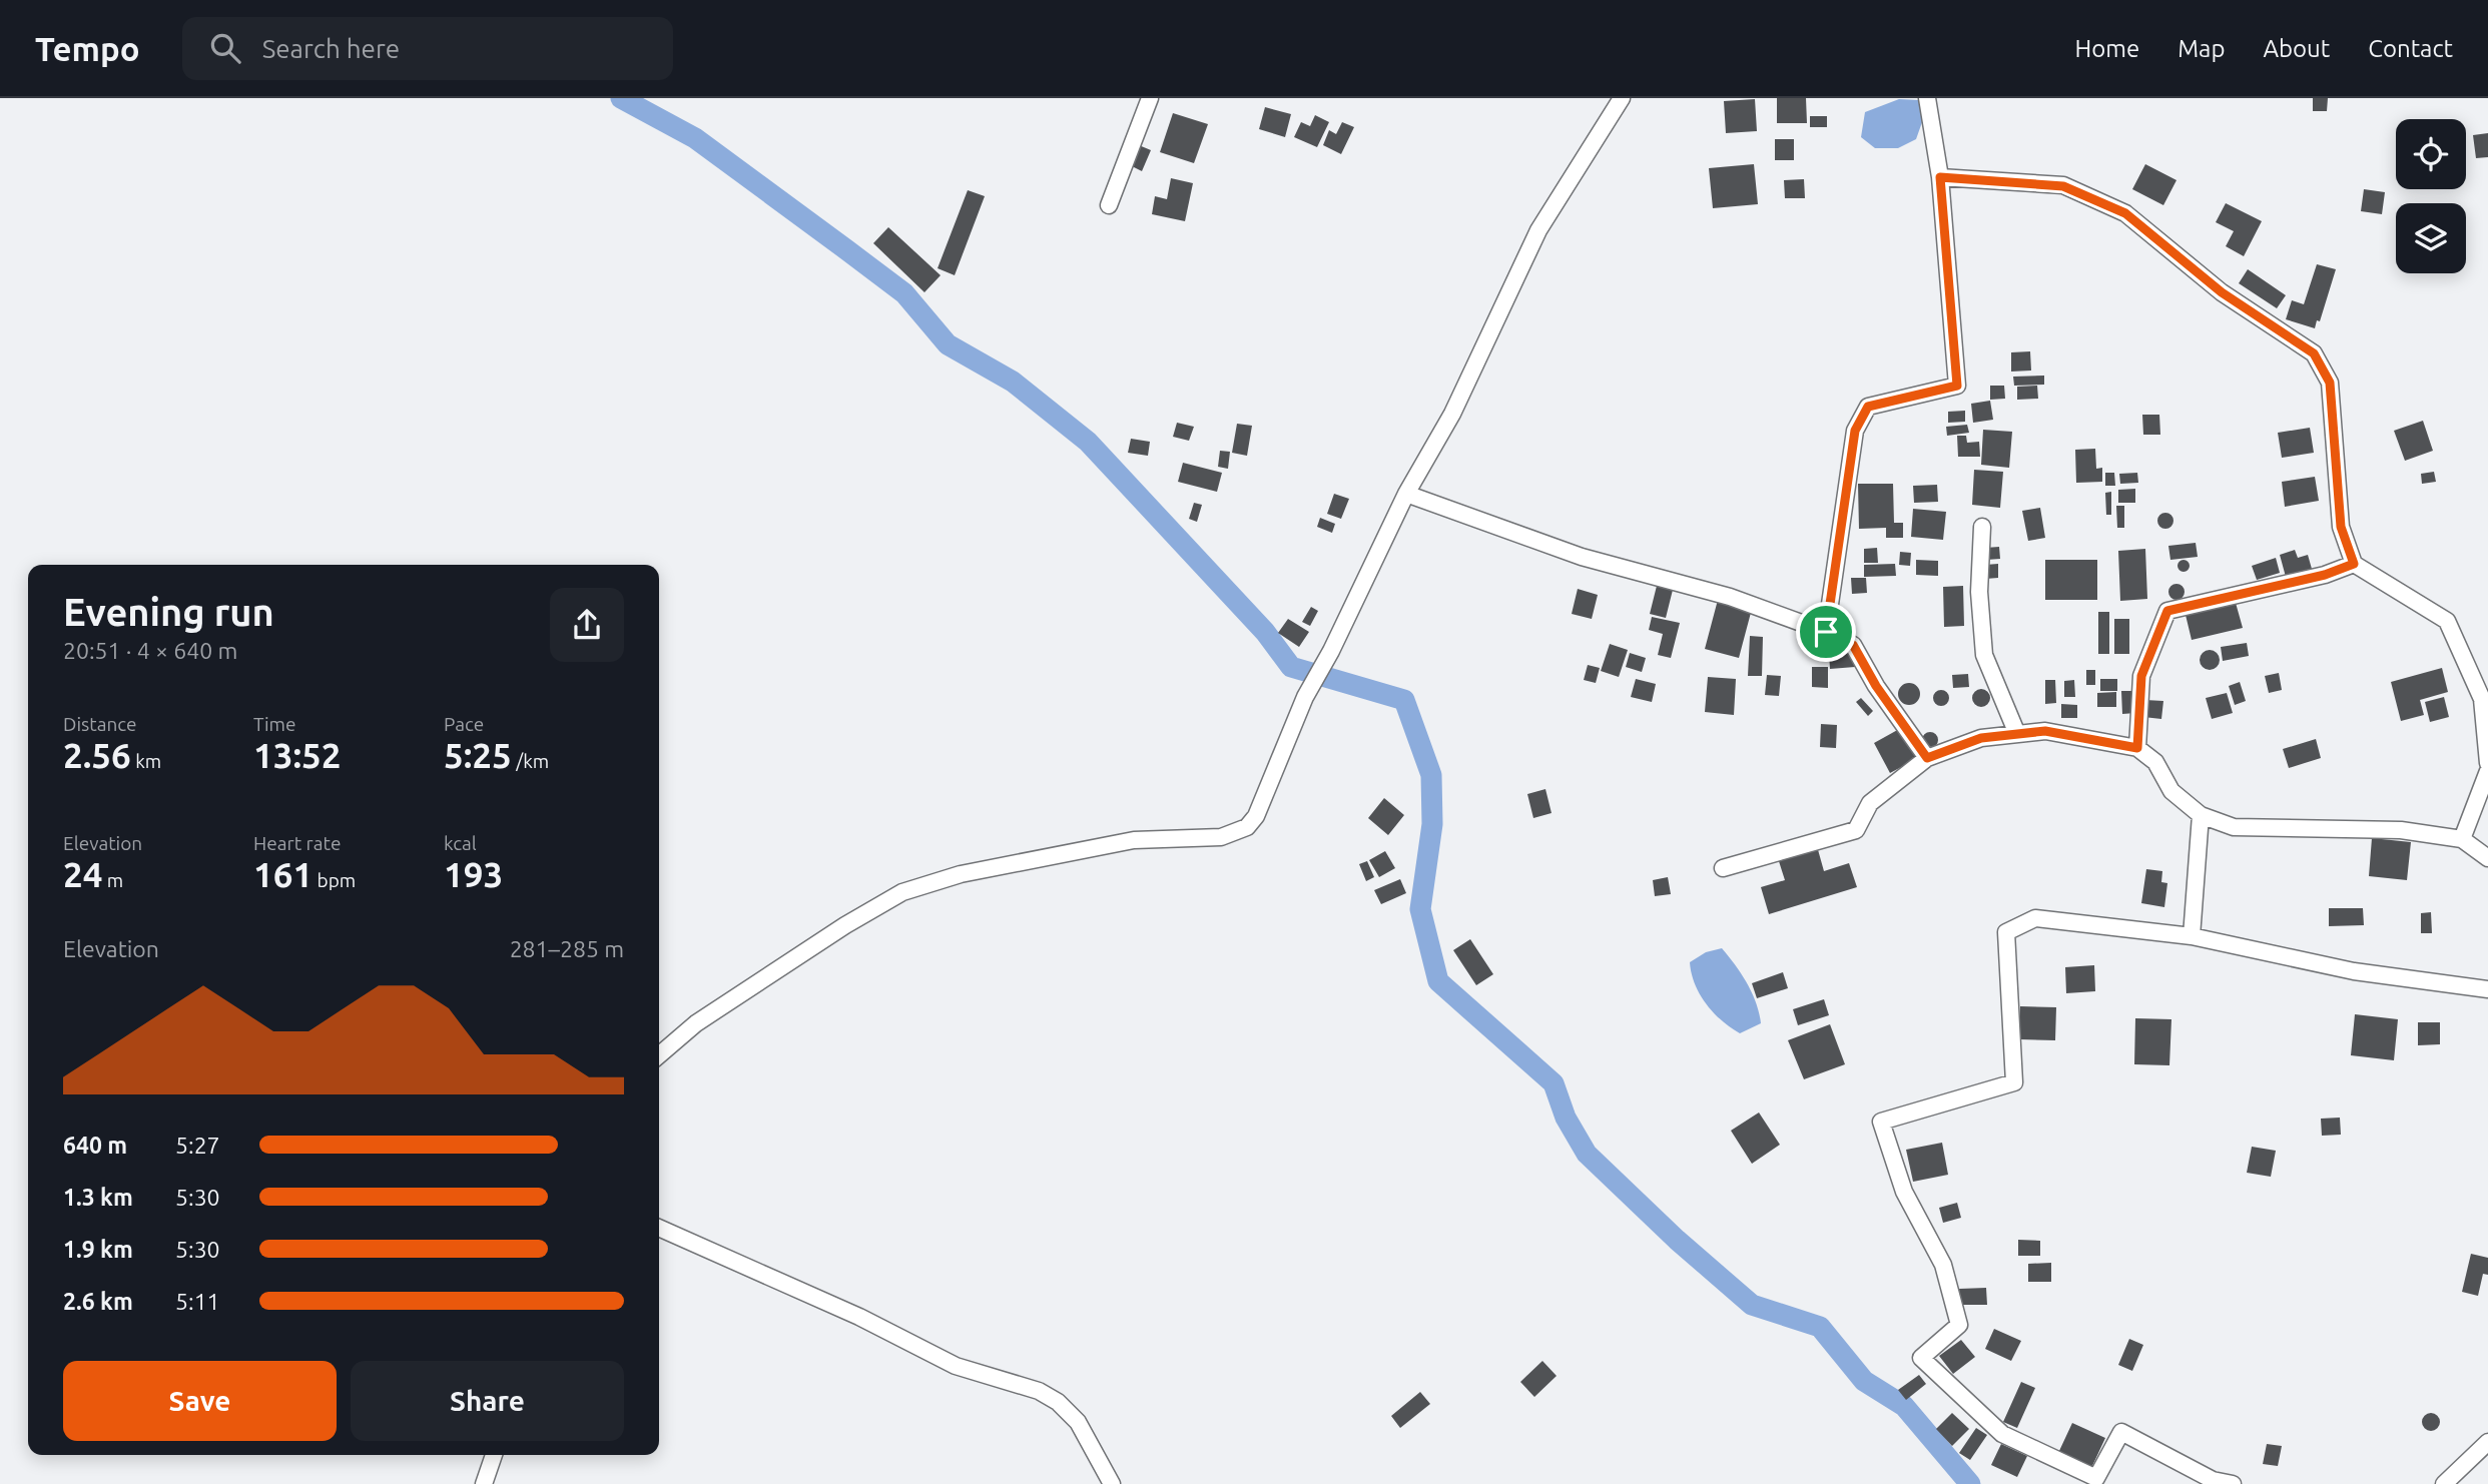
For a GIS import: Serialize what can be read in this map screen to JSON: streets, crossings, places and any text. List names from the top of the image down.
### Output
{
  "page": {
    "header": "Tempo",
    "search": "Search here",
    "nav": [
      "Home",
      "Map",
      "About",
      "Contact"
    ],
    "heading": ["Evening run", "20:51 · 4 × 640 m"],
    "stats": [
      ["Distance", "2.56 km"],
      ["Time", "13:52"],
      ["Pace", "5:25 /km"],
      ["Elevation", "24 m"],
      ["Heart rate", "161 bpm"],
      ["kcal", "193"]
    ],
    "chart": ["Elevation", "281–285 m"],
    "list": [
      {
        "name": "640 m",
        "note": "5:27"
      },
      {
        "name": "1.3 km",
        "note": "5:30"
      },
      {
        "name": "1.9 km",
        "note": "5:30"
      },
      {
        "name": "2.6 km",
        "note": "5:11"
      }
    ],
    "buttons": ["Save", "Share"]
  }
}
